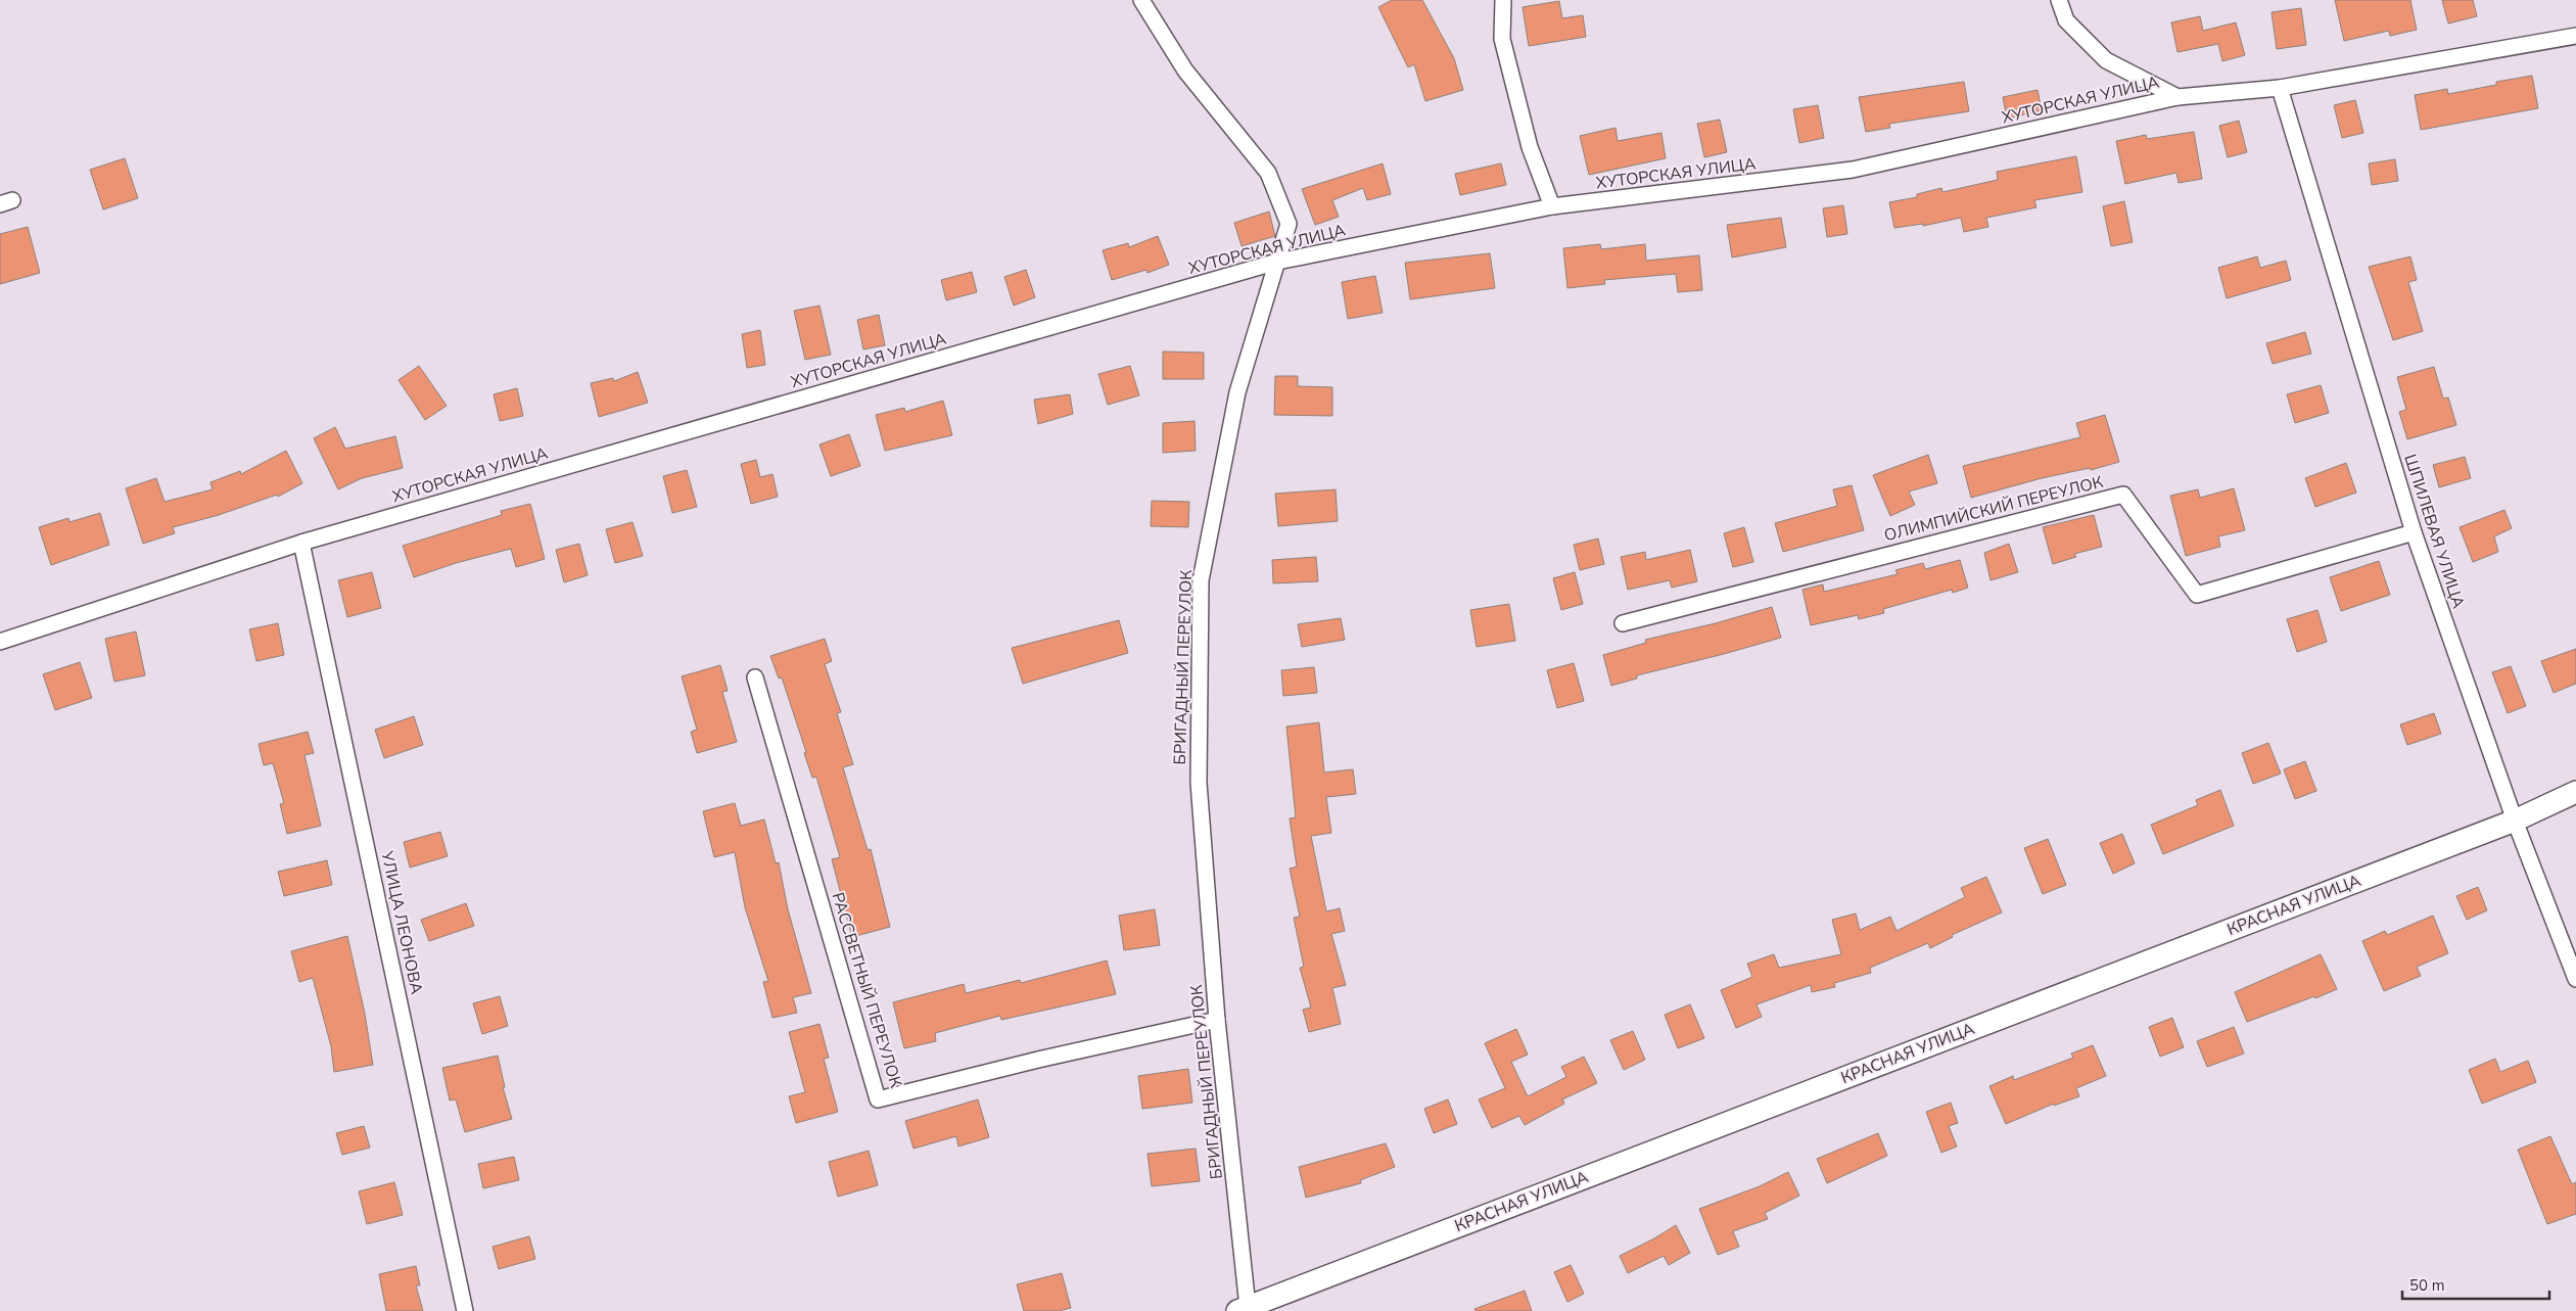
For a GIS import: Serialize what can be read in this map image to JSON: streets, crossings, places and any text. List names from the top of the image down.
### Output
{
  "streets": {
    "main road": ["КРАСНАЯ УЛИЦА"],
    "street": [
      "ХУТОРСКАЯ УЛИЦА",
      "ОЛИМПИЙСКИЙ ПЕРЕУЛОК",
      "ШПИЛЕВАЯ УЛИЦА",
      "БРИГАДНЫЙ ПЕРЕУЛОК",
      "УЛИЦА ЛЕОНОВА",
      "РАССВЕТНЫЙ ПЕРЕУЛОК"
    ]
  },
  "crossings": [
    ["ХУТОРСКАЯ УЛИЦА", "ШПИЛЕВАЯ УЛИЦА"],
    ["ХУТОРСКАЯ УЛИЦА", "БРИГАДНЫЙ ПЕРЕУЛОК"],
    ["ХУТОРСКАЯ УЛИЦА", "УЛИЦА ЛЕОНОВА"],
    ["ОЛИМПИЙСКИЙ ПЕРЕУЛОК", "ШПИЛЕВАЯ УЛИЦА"],
    ["ШПИЛЕВАЯ УЛИЦА", "КРАСНАЯ УЛИЦА"],
    ["БРИГАДНЫЙ ПЕРЕУЛОК", "КРАСНАЯ УЛИЦА"],
    ["БРИГАДНЫЙ ПЕРЕУЛОК", "РАССВЕТНЫЙ ПЕРЕУЛОК"]
  ],
  "scale_bar": "50 m"
}
